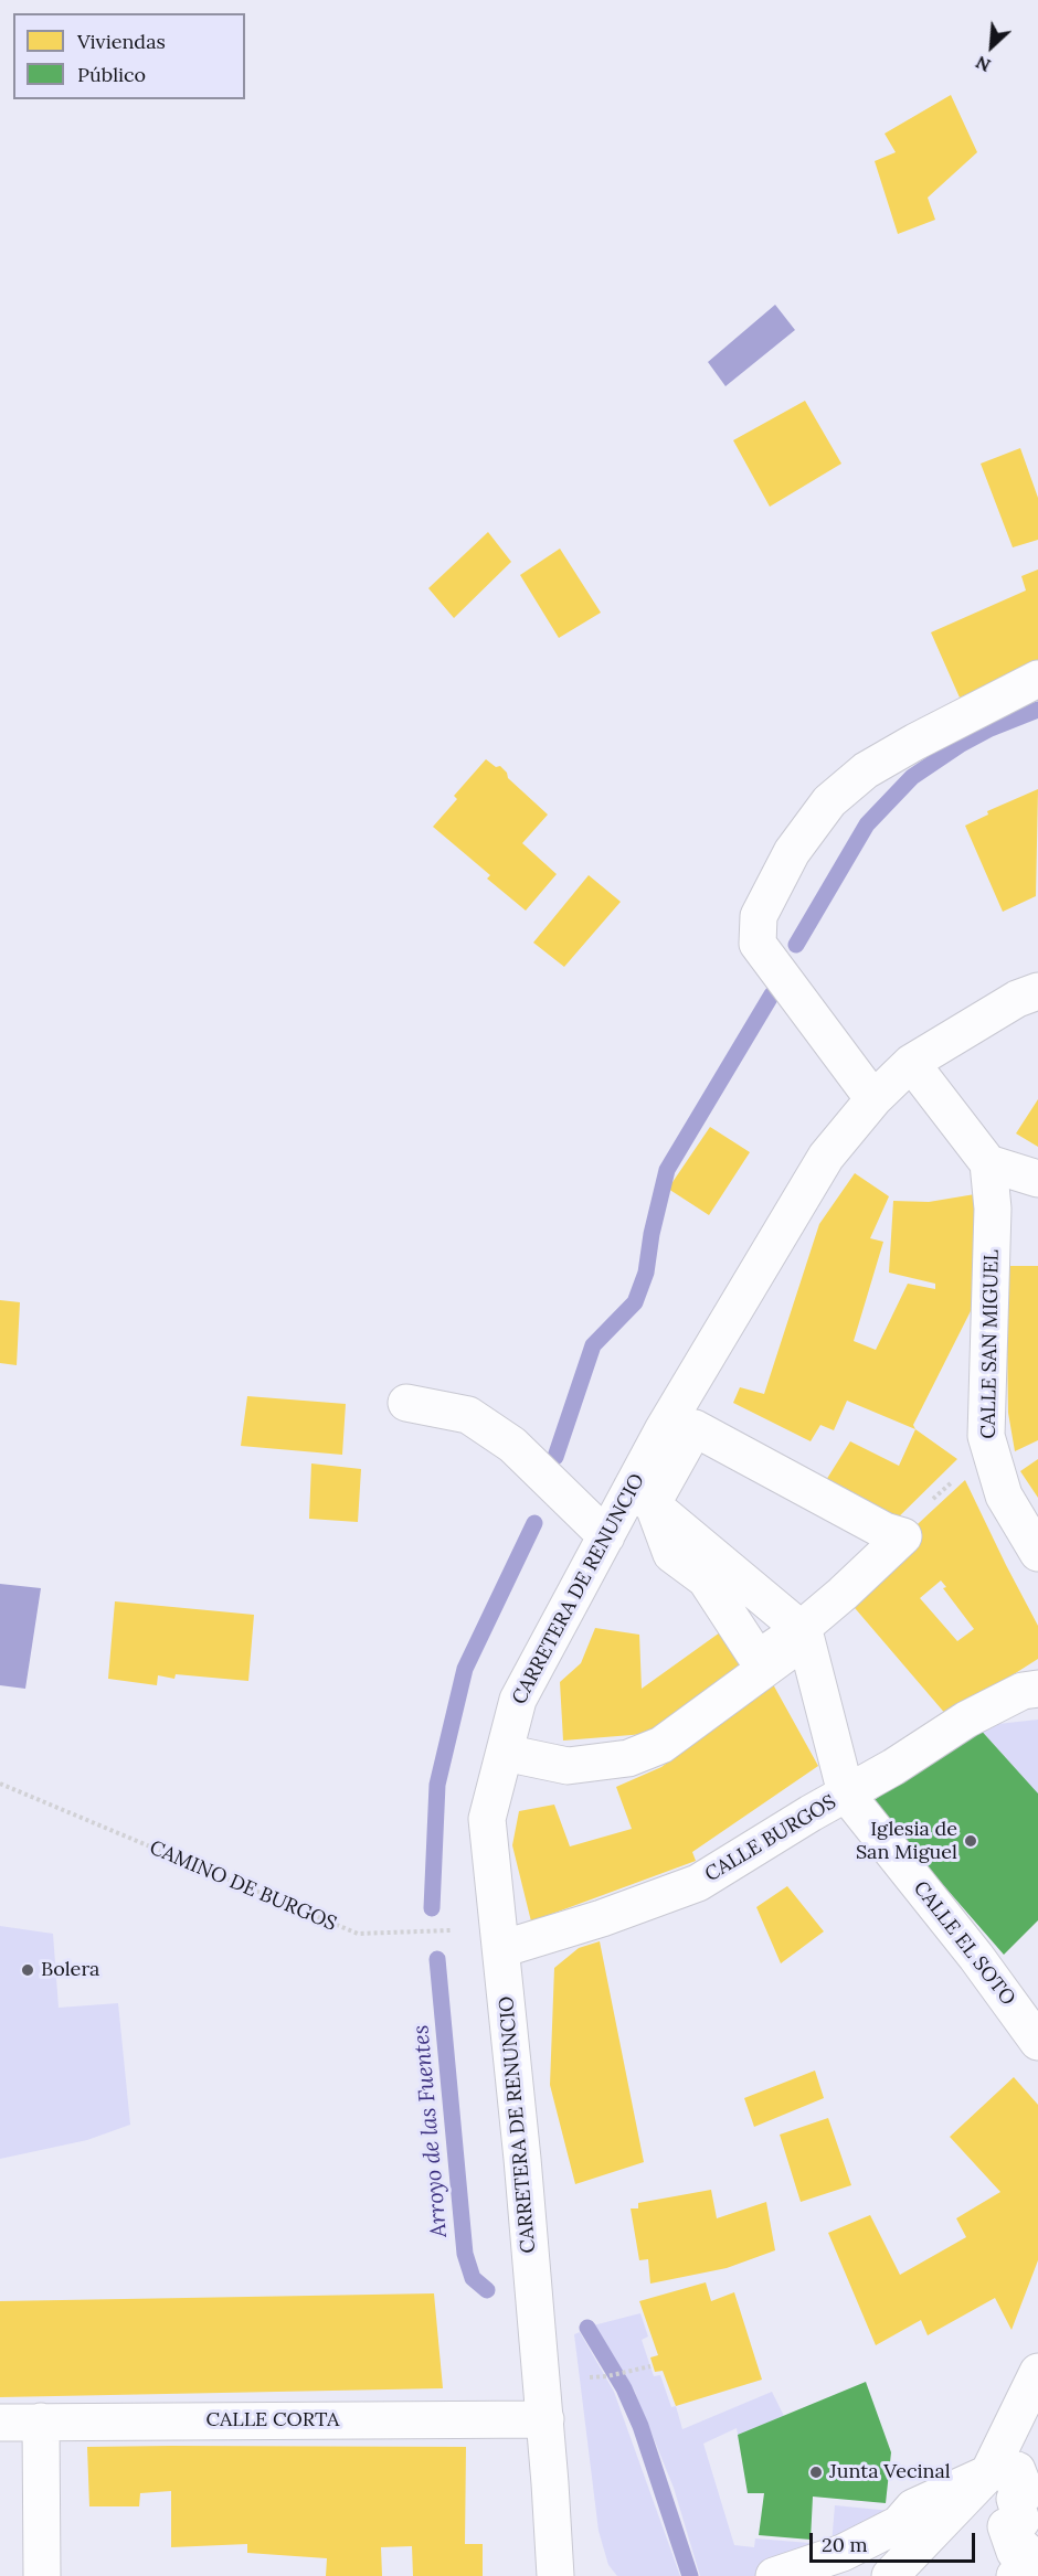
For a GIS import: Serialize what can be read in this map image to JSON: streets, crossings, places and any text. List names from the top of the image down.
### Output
{
  "streets": {
    "street": [
      "CALLE SAN MIGUEL",
      "CARRETERA DE RENUNCIO",
      "CALLE BURGOS",
      "CALLE EL SOTO",
      "CALLE CORTA"
    ],
    "path": ["CAMINO DE BURGOS"]
  },
  "crossings": [
    ["CARRETERA DE RENUNCIO", "CALLE BURGOS"],
    ["CARRETERA DE RENUNCIO", "CAMINO DE BURGOS"],
    ["CARRETERA DE RENUNCIO", "CALLE CORTA"],
    ["CALLE BURGOS", "CAMINO DE BURGOS"],
    ["CALLE BURGOS", "CALLE EL SOTO"]
  ],
  "water": ["Arroyo de las Fuentes"],
  "places": ["Iglesia de San Miguel", "Bolera", "Junta Vecinal"],
  "legend": ["Viviendas", "Público"],
  "scale_bar": "20 m",
  "north": "bottom left"
}
